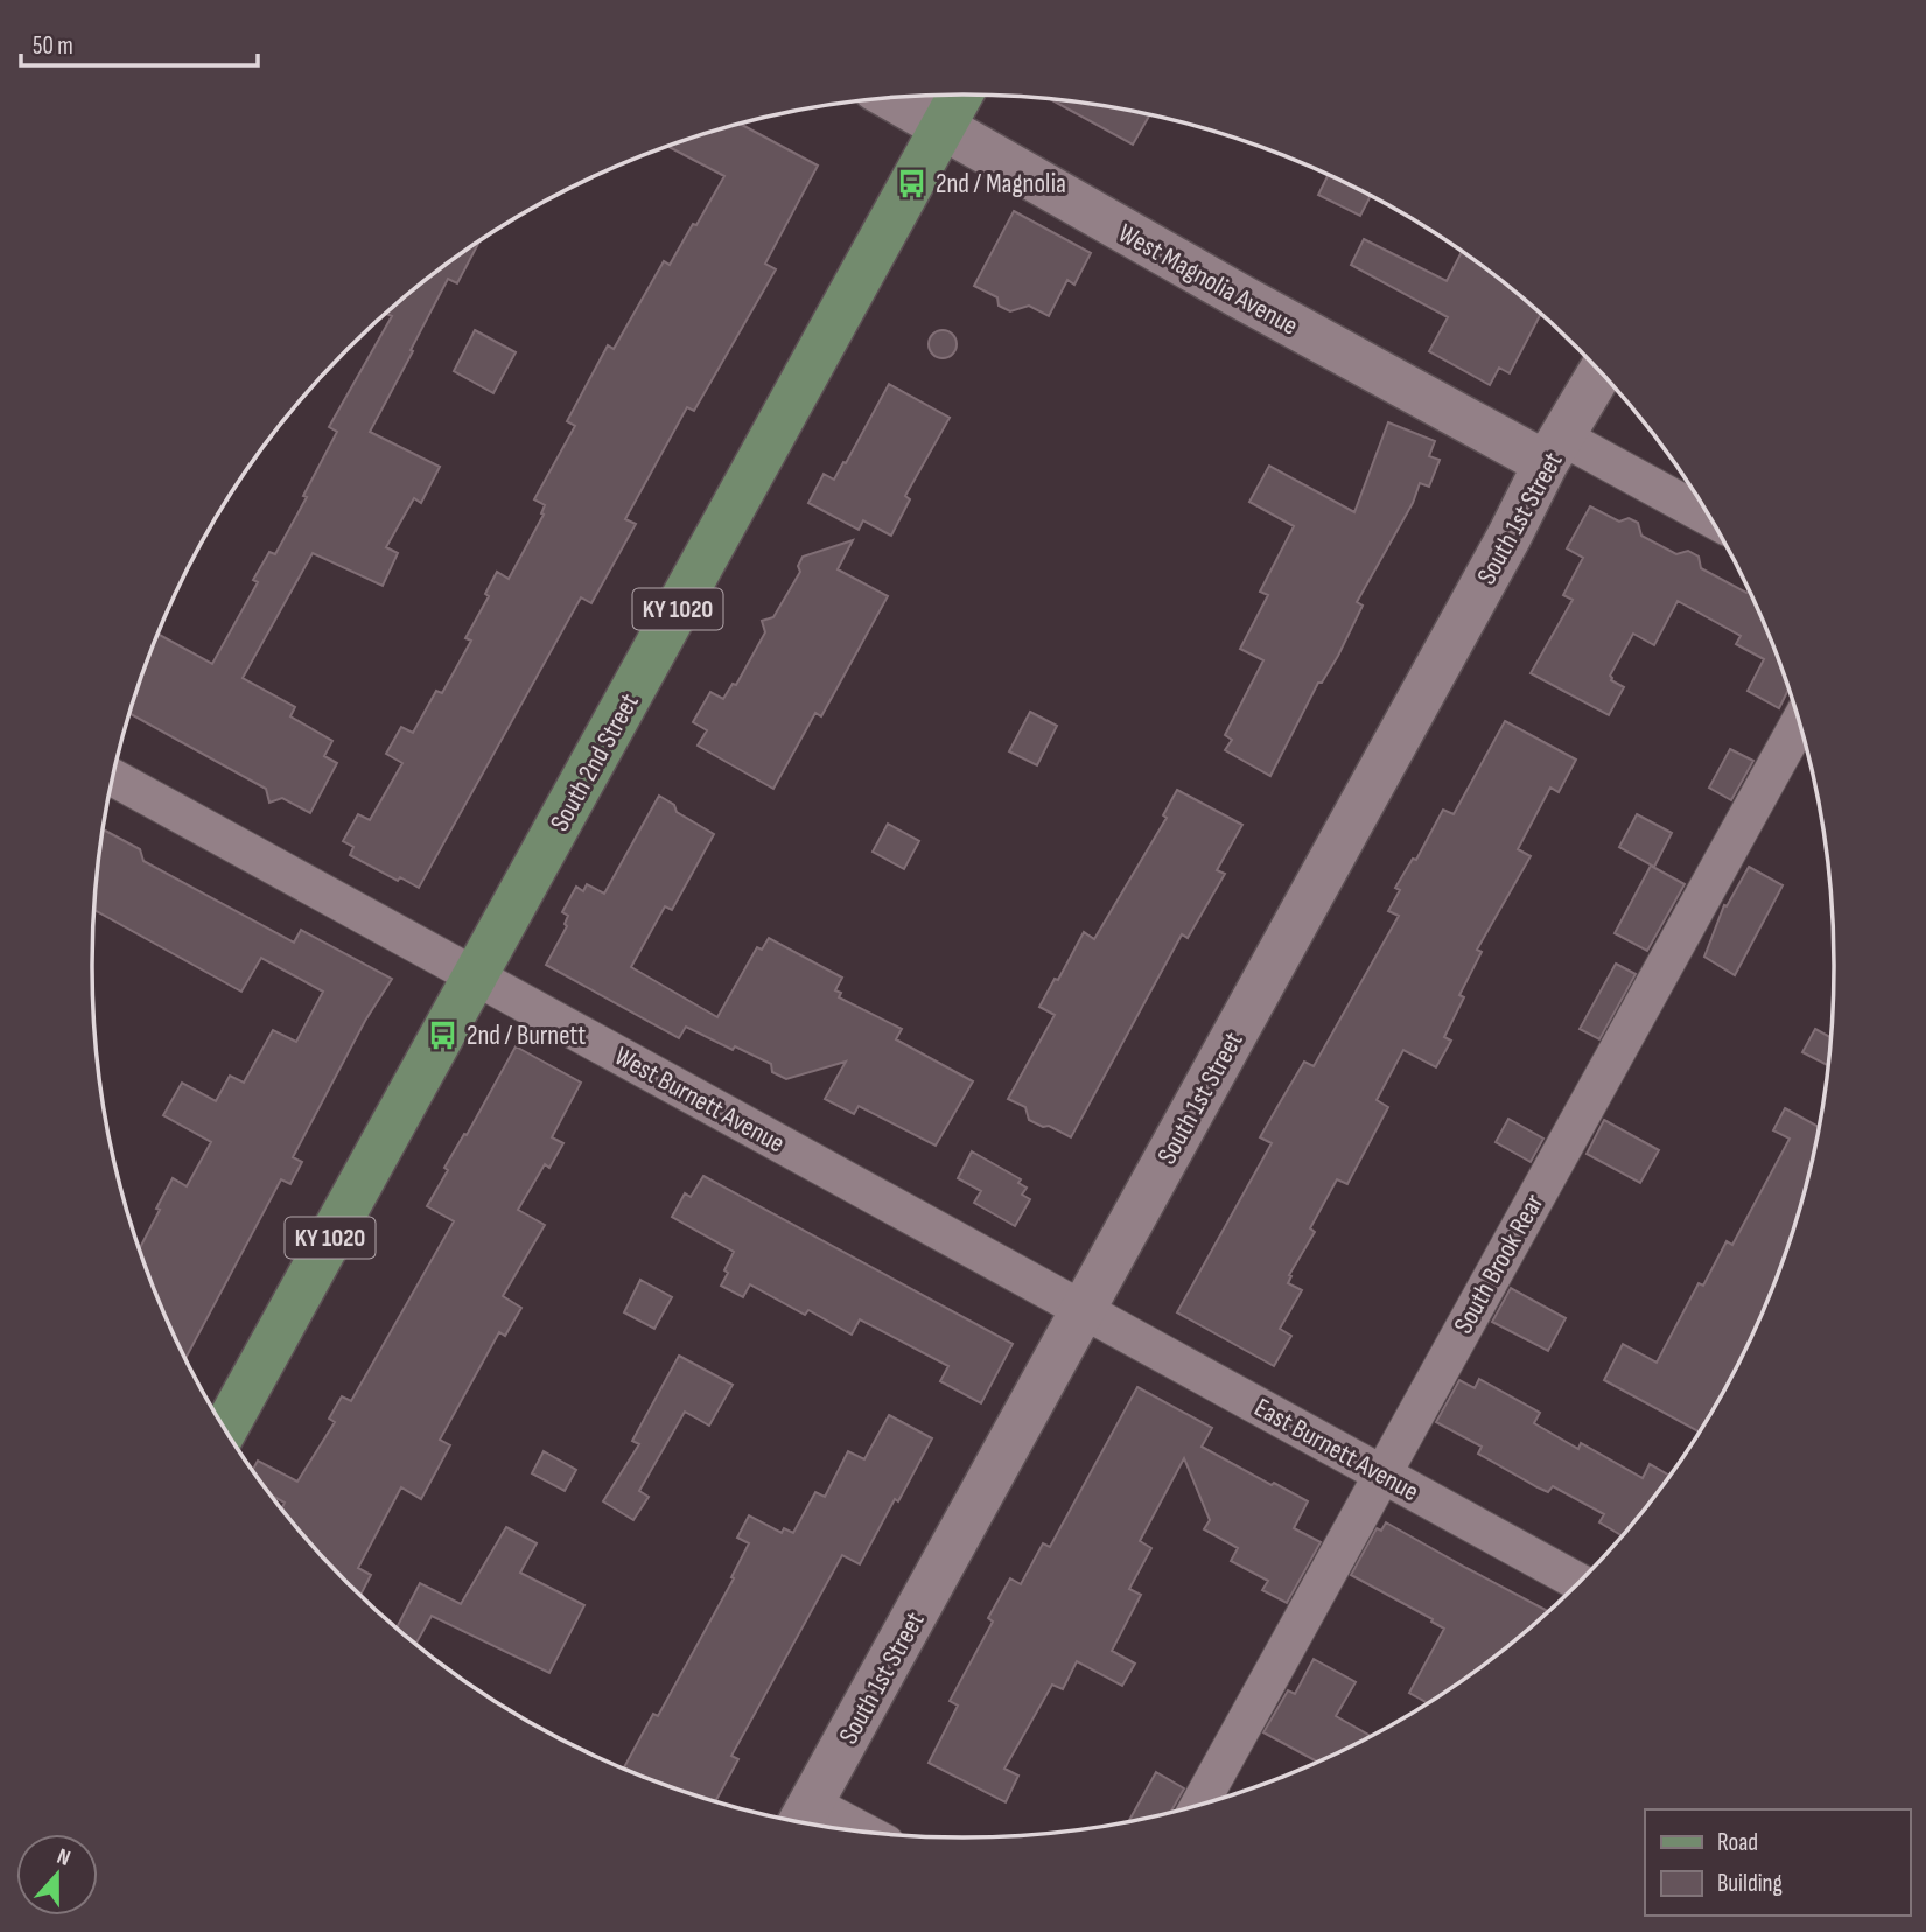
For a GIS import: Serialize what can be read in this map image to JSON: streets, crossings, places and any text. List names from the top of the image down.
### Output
{
  "streets": {
    "main road": ["KY 1020", "South 2nd Street"],
    "street": [
      "West Magnolia Avenue",
      "South 1st Street",
      "West Burnett Avenue",
      "South Brook Rear",
      "East Burnett Avenue"
    ]
  },
  "crossings": [
    ["West Magnolia Avenue", "South 1st Street"],
    ["West Magnolia Avenue", "South 2nd Street"],
    ["South 1st Street", "West Burnett Avenue"],
    ["South 1st Street", "East Burnett Avenue"],
    ["South 2nd Street", "West Burnett Avenue"],
    ["West Burnett Avenue", "East Burnett Avenue"],
    ["South Brook Rear", "East Burnett Avenue"]
  ],
  "places": {
    "bus stop": ["2nd / Magnolia", "2nd / Burnett"]
  },
  "legend": ["Road", "Building"],
  "scale_bar": "50 m",
  "north": "top"
}
